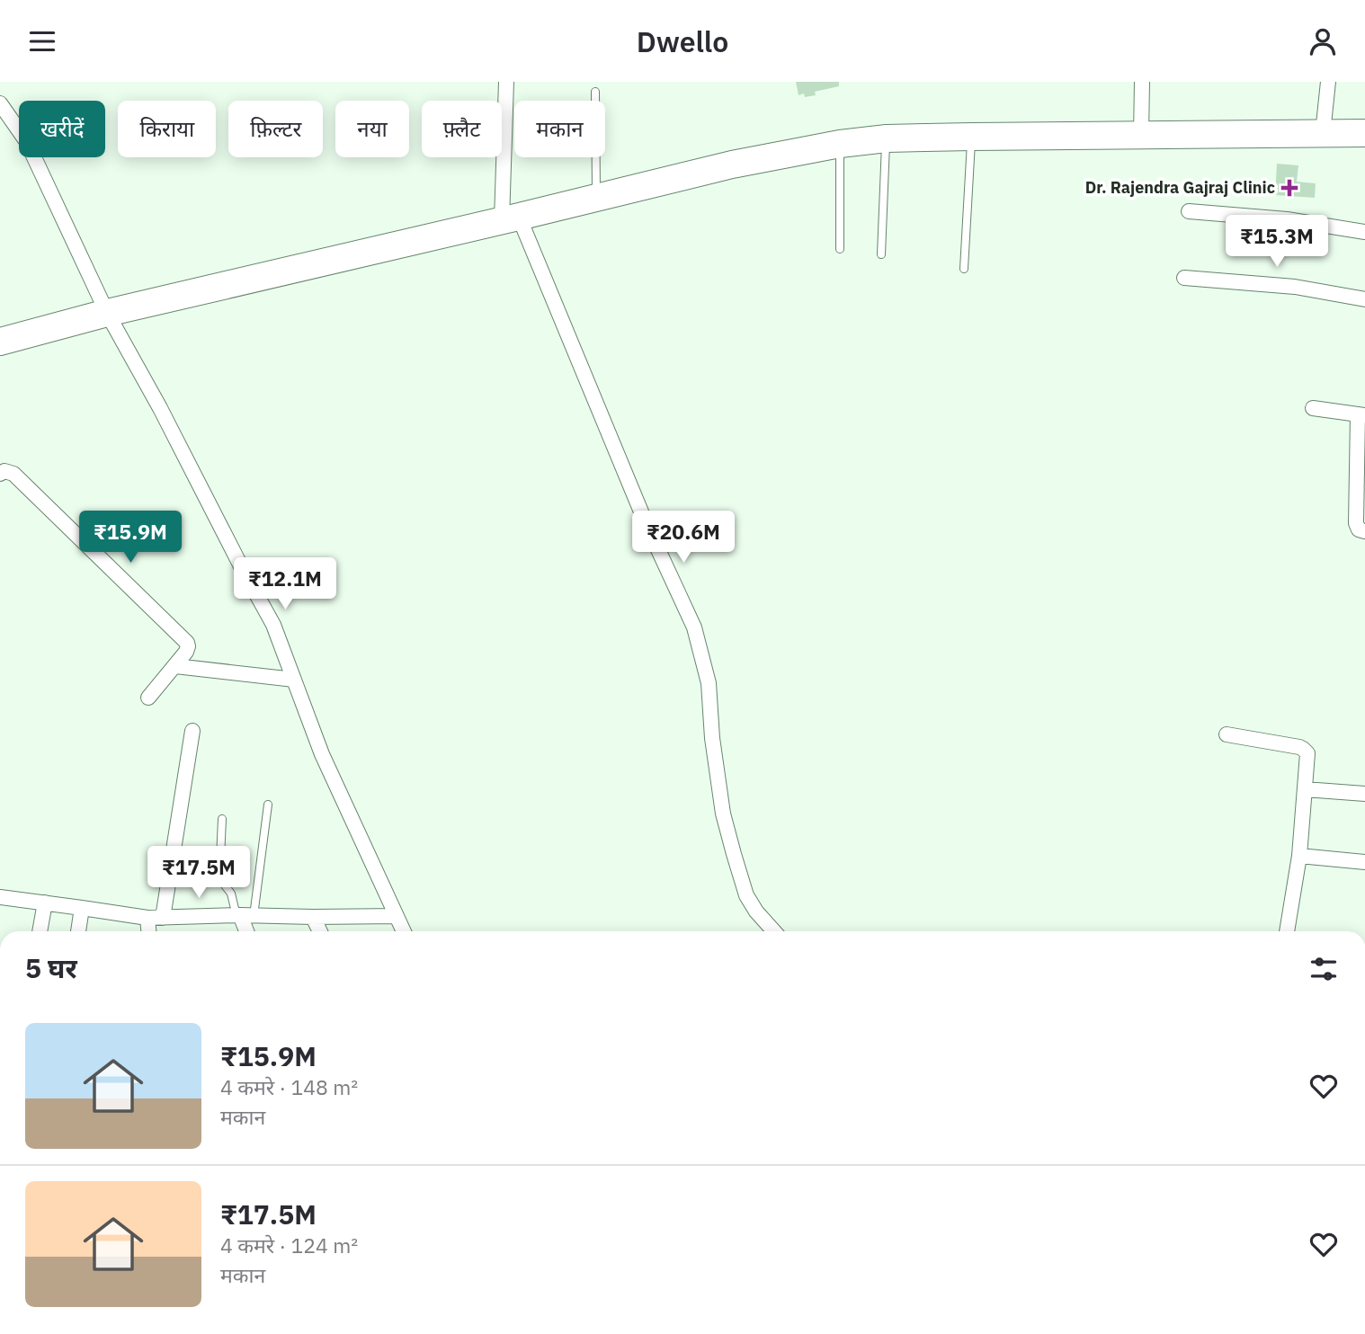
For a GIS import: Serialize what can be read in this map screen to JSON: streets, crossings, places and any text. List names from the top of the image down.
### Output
{
  "places": {
    "health": ["Dr. Rajendra Gajraj Clinic"]
  },
  "page": {
    "header": "Dwello",
    "chip": [
      "खरीदें",
      "किराया",
      "फ़िल्टर",
      "नया",
      "फ़्लैट",
      "मकान"
    ],
    "price": [
      "₹15.3M",
      "₹15.9M",
      "₹20.6M",
      "₹12.1M",
      "₹17.5M"
    ],
    "heading": "5 घर",
    "list": [
      {
        "name": "₹15.9M",
        "note": "4 कमरे · 148 m² · मकान"
      },
      {
        "name": "₹17.5M",
        "note": "4 कमरे · 124 m² · मकान"
      }
    ]
  }
}
